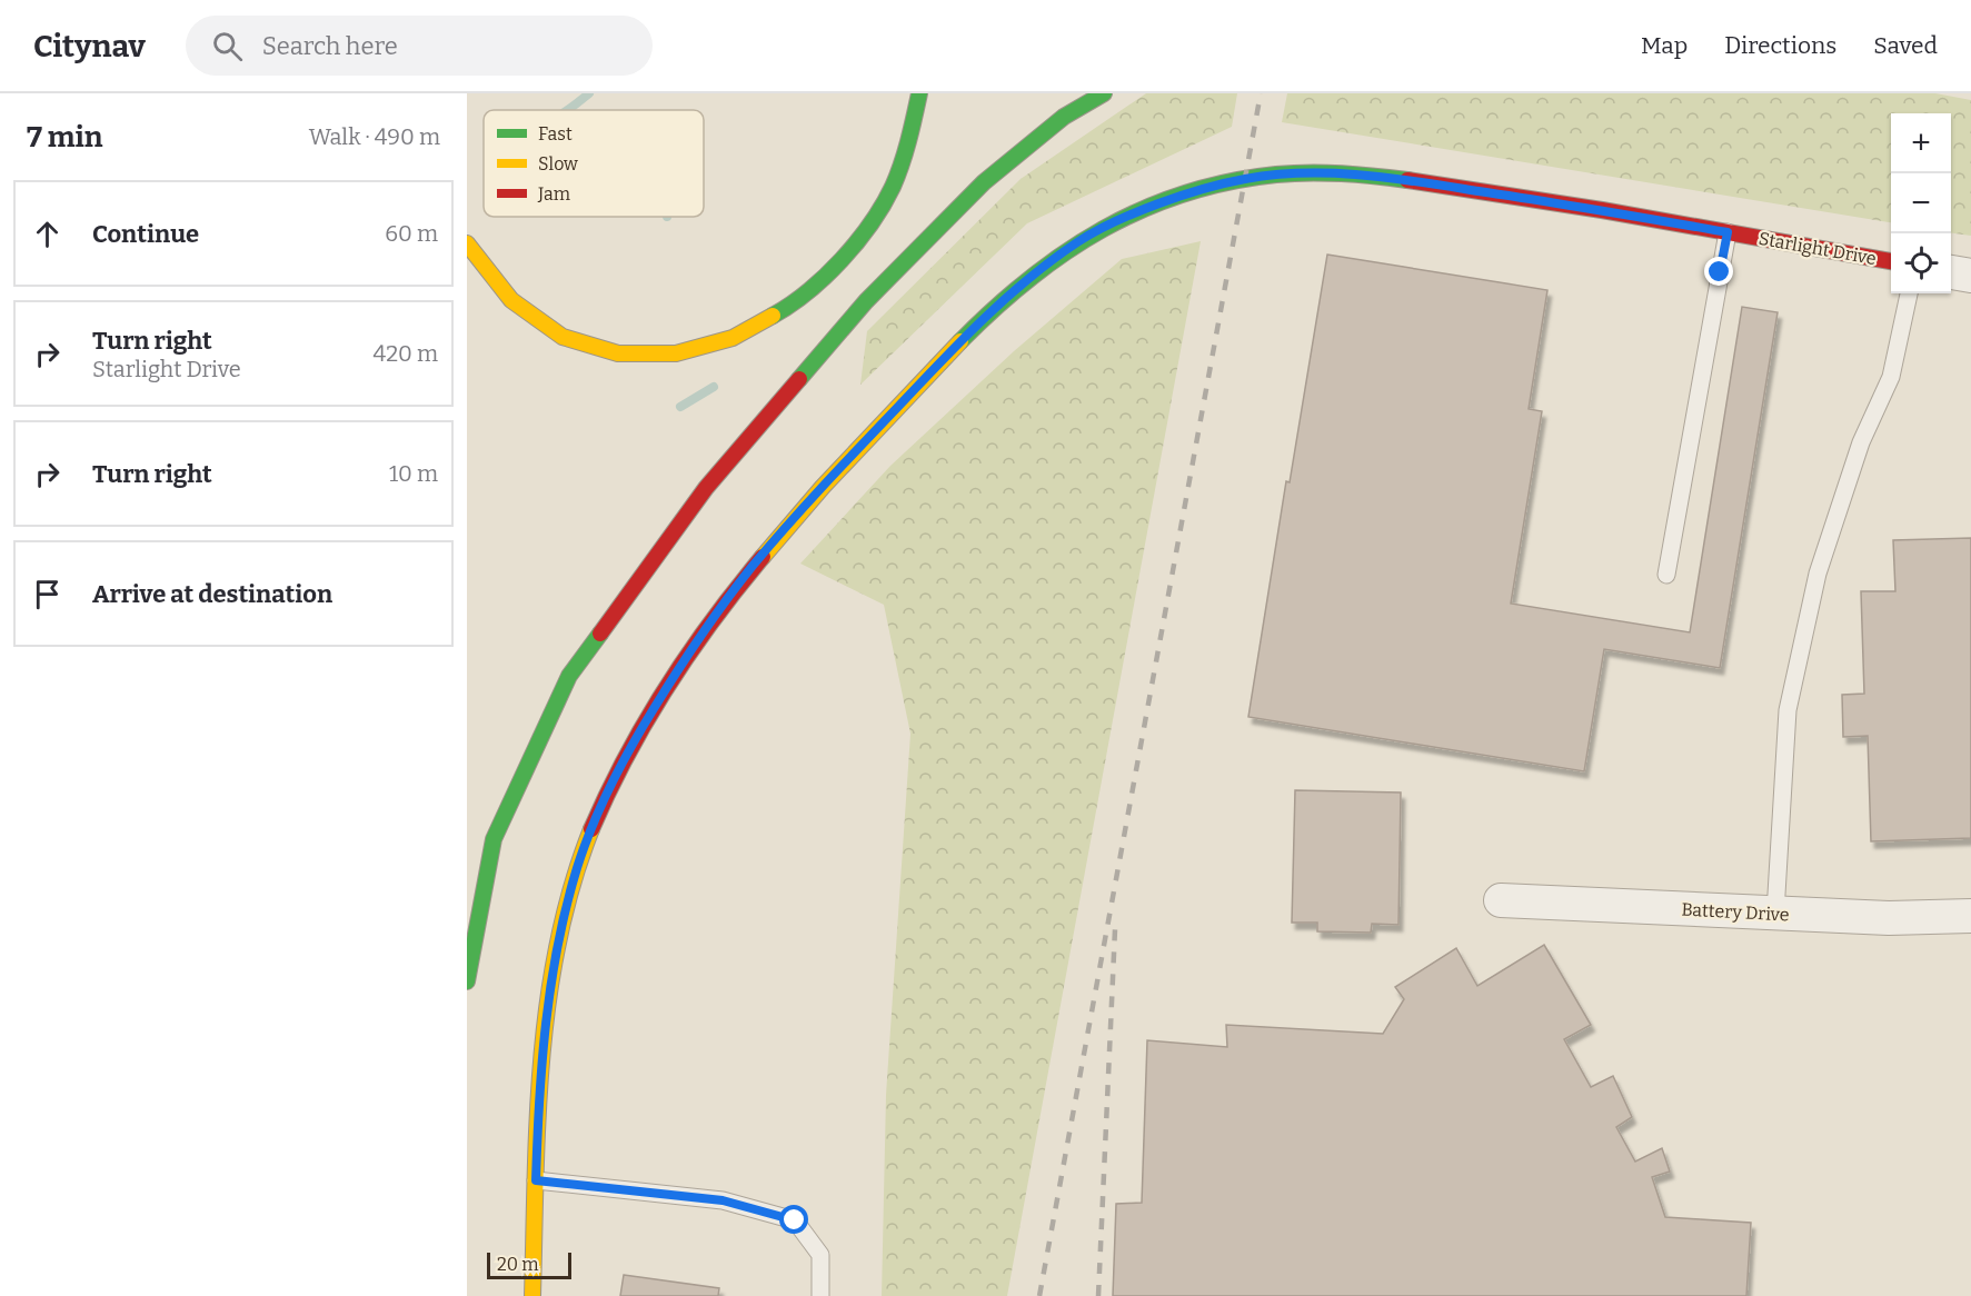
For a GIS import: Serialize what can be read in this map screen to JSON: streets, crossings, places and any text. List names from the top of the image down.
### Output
{
  "streets": {
    "main road": ["Starlight Drive"],
    "street": ["Battery Drive"]
  },
  "legend": ["Fast", "Slow", "Jam"],
  "scale_bar": "20 m",
  "page": {
    "header": "Citynav",
    "search": "Search here",
    "nav": ["Map", "Directions", "Saved"],
    "heading": ["7 min", "Walk · 490 m"],
    "map_buttons": ["+", "−"],
    "list": [
      ["Continue", "60 m"],
      ["Turn right", "Starlight Drive", "420 m"],
      ["Turn right", "10 m"],
      "Arrive at destination"
    ],
    "scale": "20 m"
  }
}
